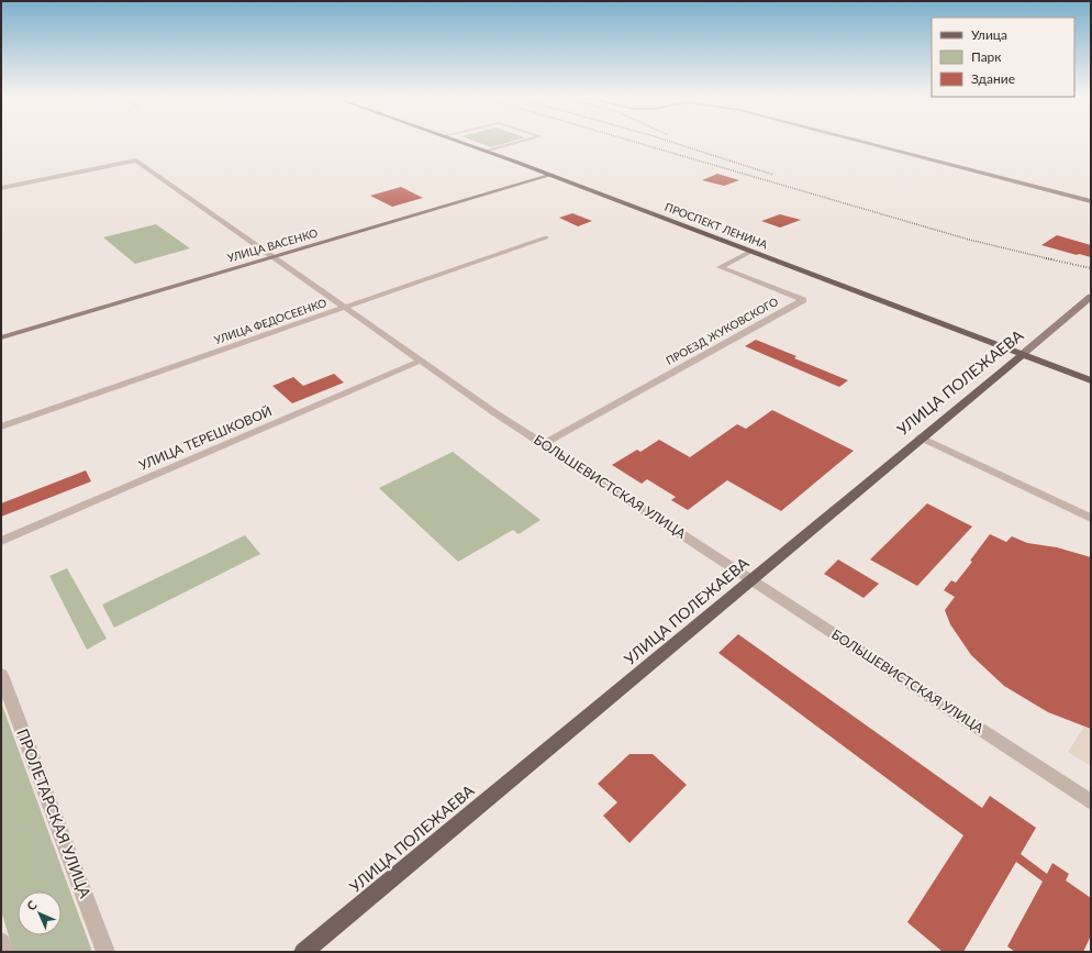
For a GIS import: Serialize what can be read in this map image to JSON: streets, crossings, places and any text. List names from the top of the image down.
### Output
{
  "streets": {
    "main road": ["ПРОСПЕКТ ЛЕНИНА", "УЛИЦА ПОЛЕЖАЕВА"],
    "street": [
      "УЛИЦА ВАСЕНКО",
      "УЛИЦА ФЕДОСЕЕНКО",
      "ПРОЕЗД ЖУКОВСКОГО",
      "УЛИЦА ТЕРЕШКОВОЙ",
      "БОЛЬШЕВИСТСКАЯ УЛИЦА",
      "ПРОЛЕТАРСКАЯ УЛИЦА"
    ]
  },
  "crossings": [
    ["ПРОСПЕКТ ЛЕНИНА", "УЛИЦА ВАСЕНКО"],
    ["ПРОСПЕКТ ЛЕНИНА", "ПРОЕЗД ЖУКОВСКОГО"],
    ["ПРОСПЕКТ ЛЕНИНА", "УЛИЦА ПОЛЕЖАЕВА"],
    ["УЛИЦА ВАСЕНКО", "БОЛЬШЕВИСТСКАЯ УЛИЦА"],
    ["УЛИЦА ФЕДОСЕЕНКО", "БОЛЬШЕВИСТСКАЯ УЛИЦА"],
    ["ПРОЕЗД ЖУКОВСКОГО", "БОЛЬШЕВИСТСКАЯ УЛИЦА"],
    ["УЛИЦА ПОЛЕЖАЕВА", "БОЛЬШЕВИСТСКАЯ УЛИЦА"],
    ["УЛИЦА ТЕРЕШКОВОЙ", "БОЛЬШЕВИСТСКАЯ УЛИЦА"]
  ],
  "legend": ["Улица", "Парк", "Здание"],
  "north": "top left"
}
